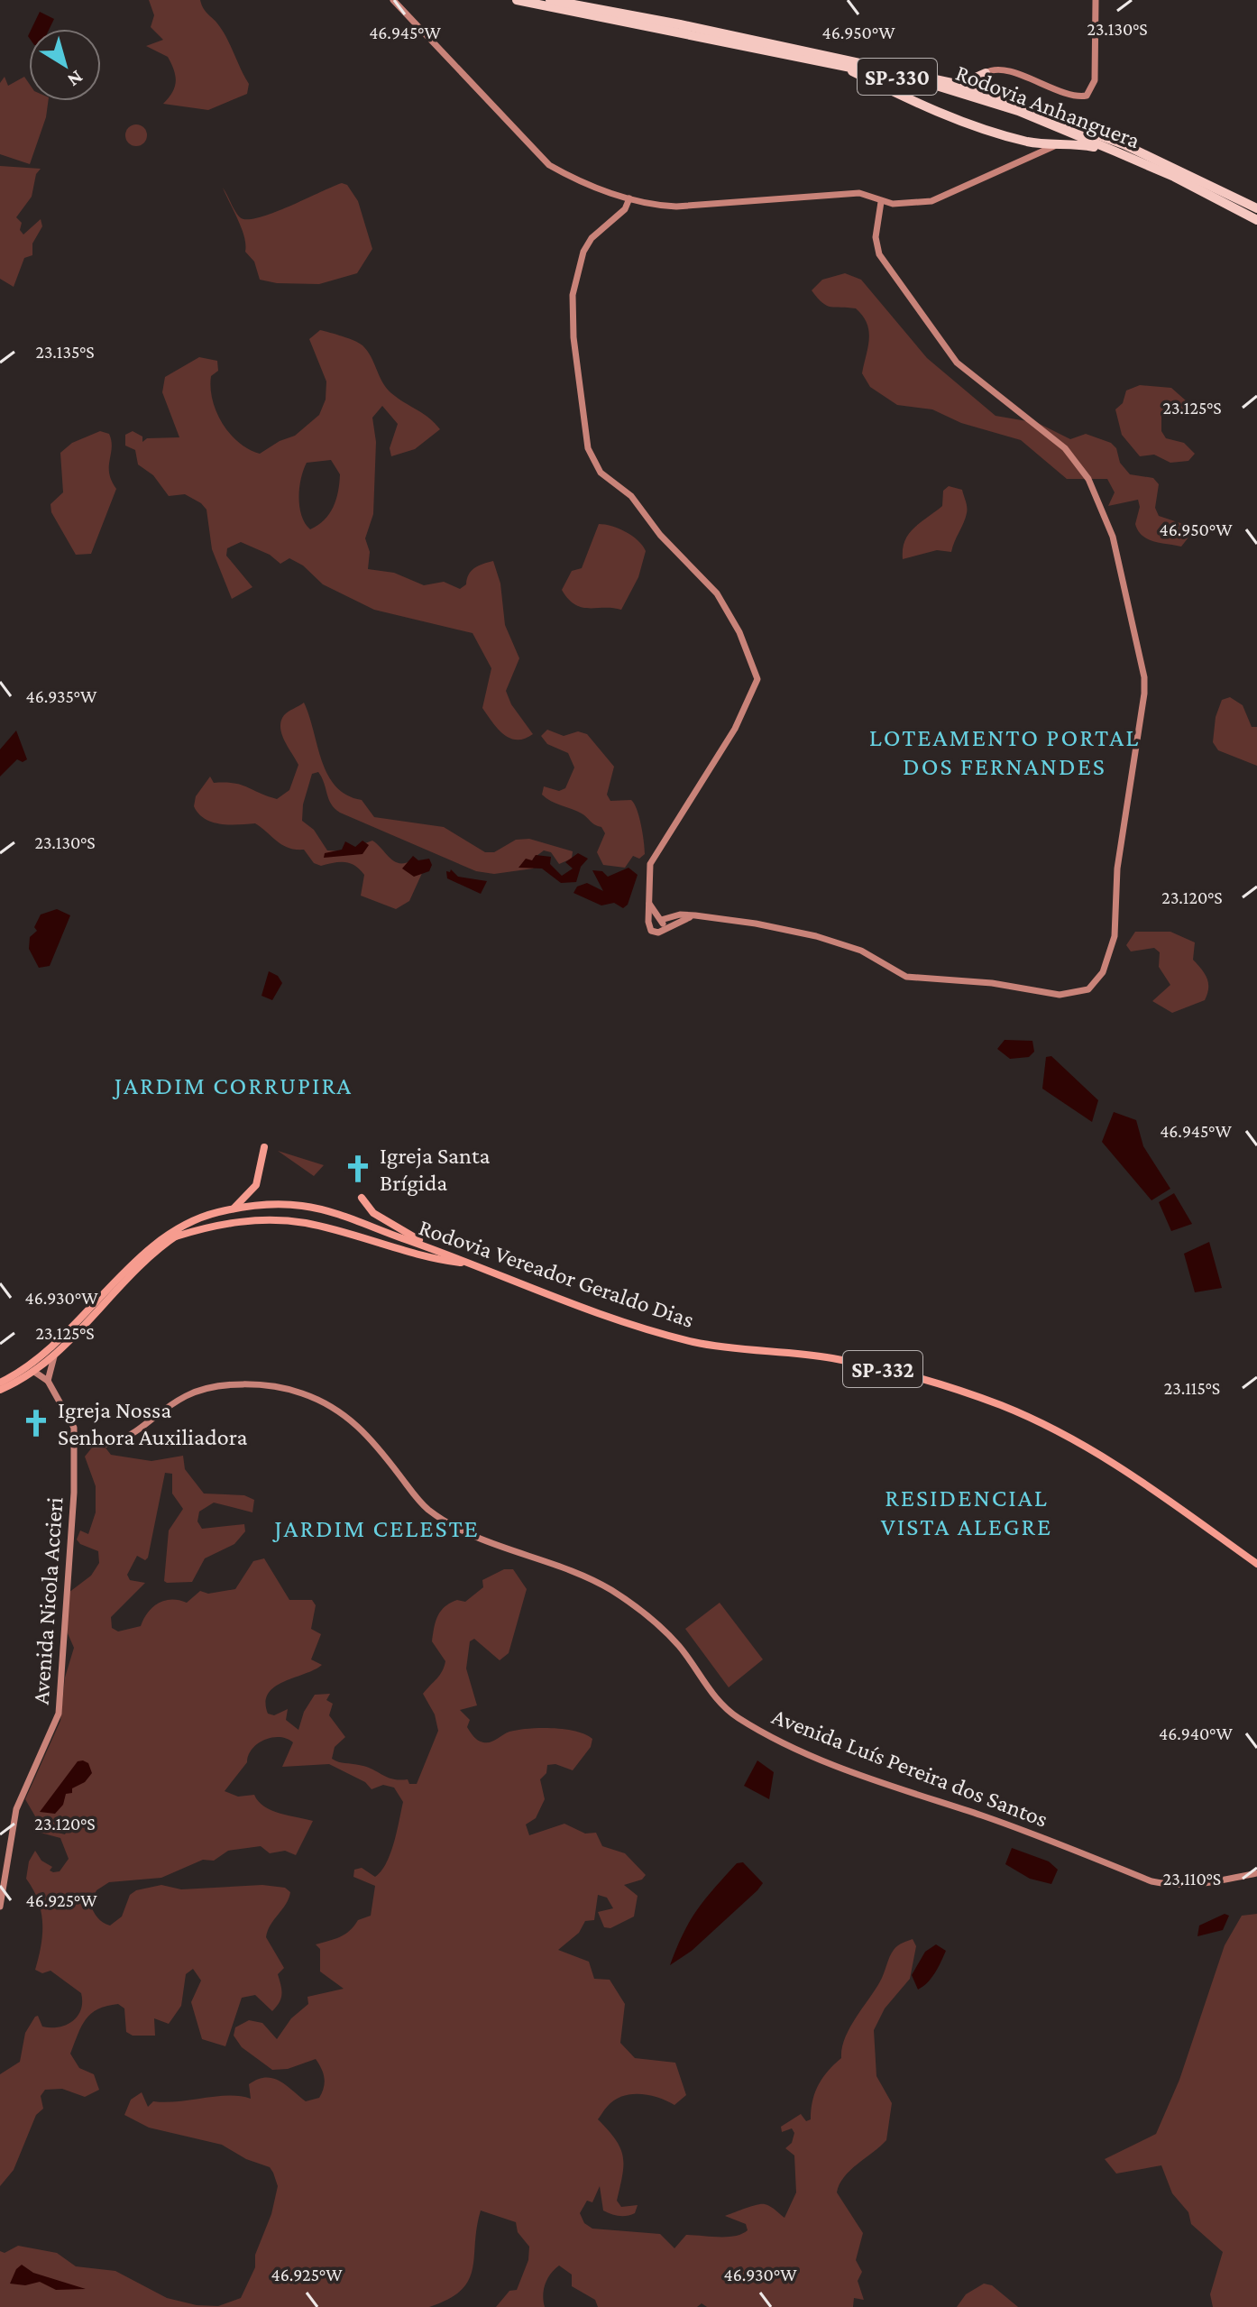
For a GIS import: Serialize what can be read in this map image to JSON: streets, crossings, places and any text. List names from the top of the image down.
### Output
{
  "streets": {
    "highway": ["SP-330", "Rodovia Anhanguera"],
    "main road": ["Rodovia Vereador Geraldo Dias", "SP-332"],
    "street": ["Avenida Nicola Accieri", "Avenida Luís Pereira dos Santos"]
  },
  "crossings": [
    ["Rodovia Vereador Geraldo Dias", "Avenida Nicola Accieri"],
    ["Avenida Nicola Accieri", "Avenida Luís Pereira dos Santos"]
  ],
  "districts": [
    "LOTEAMENTO PORTAL DOS FERNANDES",
    "JARDIM CORRUPIRA",
    "RESIDENCIAL VISTA ALEGRE",
    "JARDIM CELESTE"
  ],
  "places": {
    "church": ["Igreja Santa Brígida", "Igreja Nossa Senhora Auxiliadora"]
  },
  "north": "bottom right",
  "coordinates": [
    "23.130°S",
    "46.945°W",
    "46.950°W",
    "23.135°S",
    "23.125°S",
    "46.935°W",
    "23.120°S",
    "46.930°W",
    "23.115°S",
    "46.940°W",
    "23.110°S",
    "46.925°W"
  ]
}
